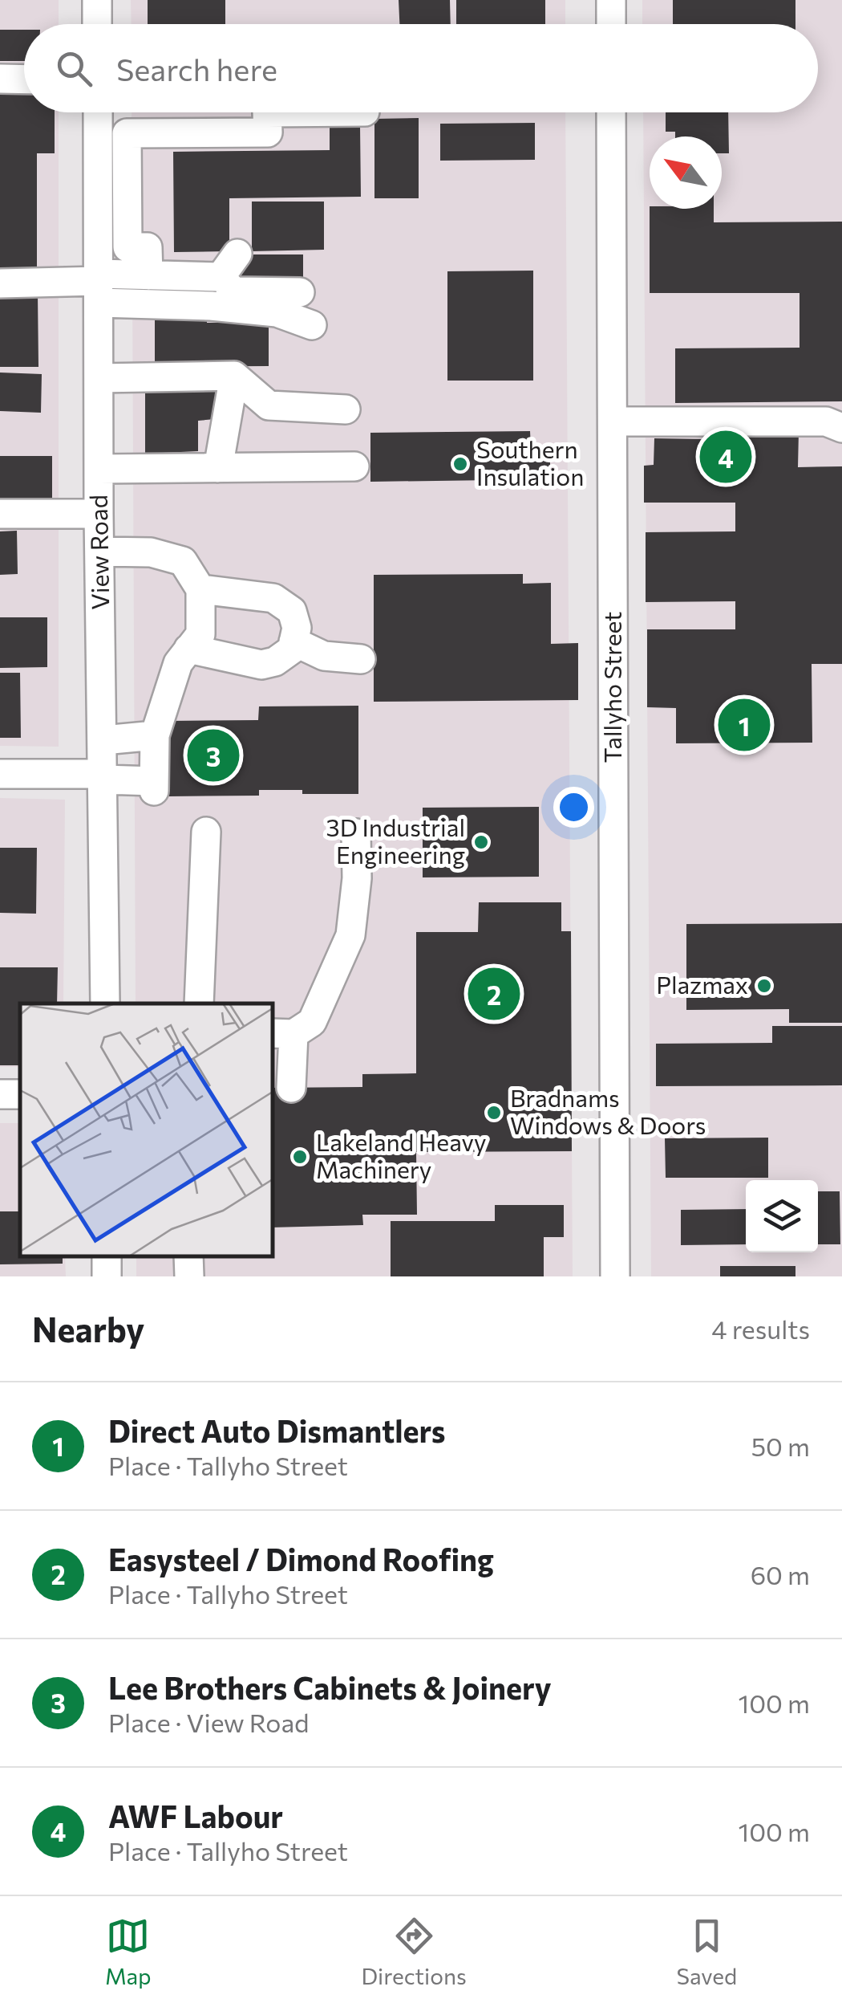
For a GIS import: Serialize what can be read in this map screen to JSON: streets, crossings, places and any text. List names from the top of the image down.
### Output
{
  "streets": {
    "street": ["View Road", "Tallyho Street"]
  },
  "places": [
    "Southern Insulation",
    "3D Industrial Engineering",
    "Plazmax",
    "Bradnams Windows & Doors",
    "Lakeland Heavy Machinery"
  ],
  "north": "top left",
  "page": {
    "search": "Search here",
    "pins": [
      "4",
      "1",
      "3",
      "2"
    ],
    "heading": ["Nearby", "4 results"],
    "list": [
      {
        "mark": "1",
        "name": "Direct Auto Dismantlers",
        "note": "Place · Tallyho Street",
        "value": "50 m"
      },
      {
        "mark": "2",
        "name": "Easysteel / Dimond Roofing",
        "note": "Place · Tallyho Street",
        "value": "60 m"
      },
      {
        "mark": "3",
        "name": "Lee Brothers Cabinets & Joinery",
        "note": "Place · View Road",
        "value": "100 m"
      },
      {
        "mark": "4",
        "name": "AWF Labour",
        "note": "Place · Tallyho Street",
        "value": "100 m"
      }
    ],
    "nav": ["Map", "Directions", "Saved"]
  }
}
